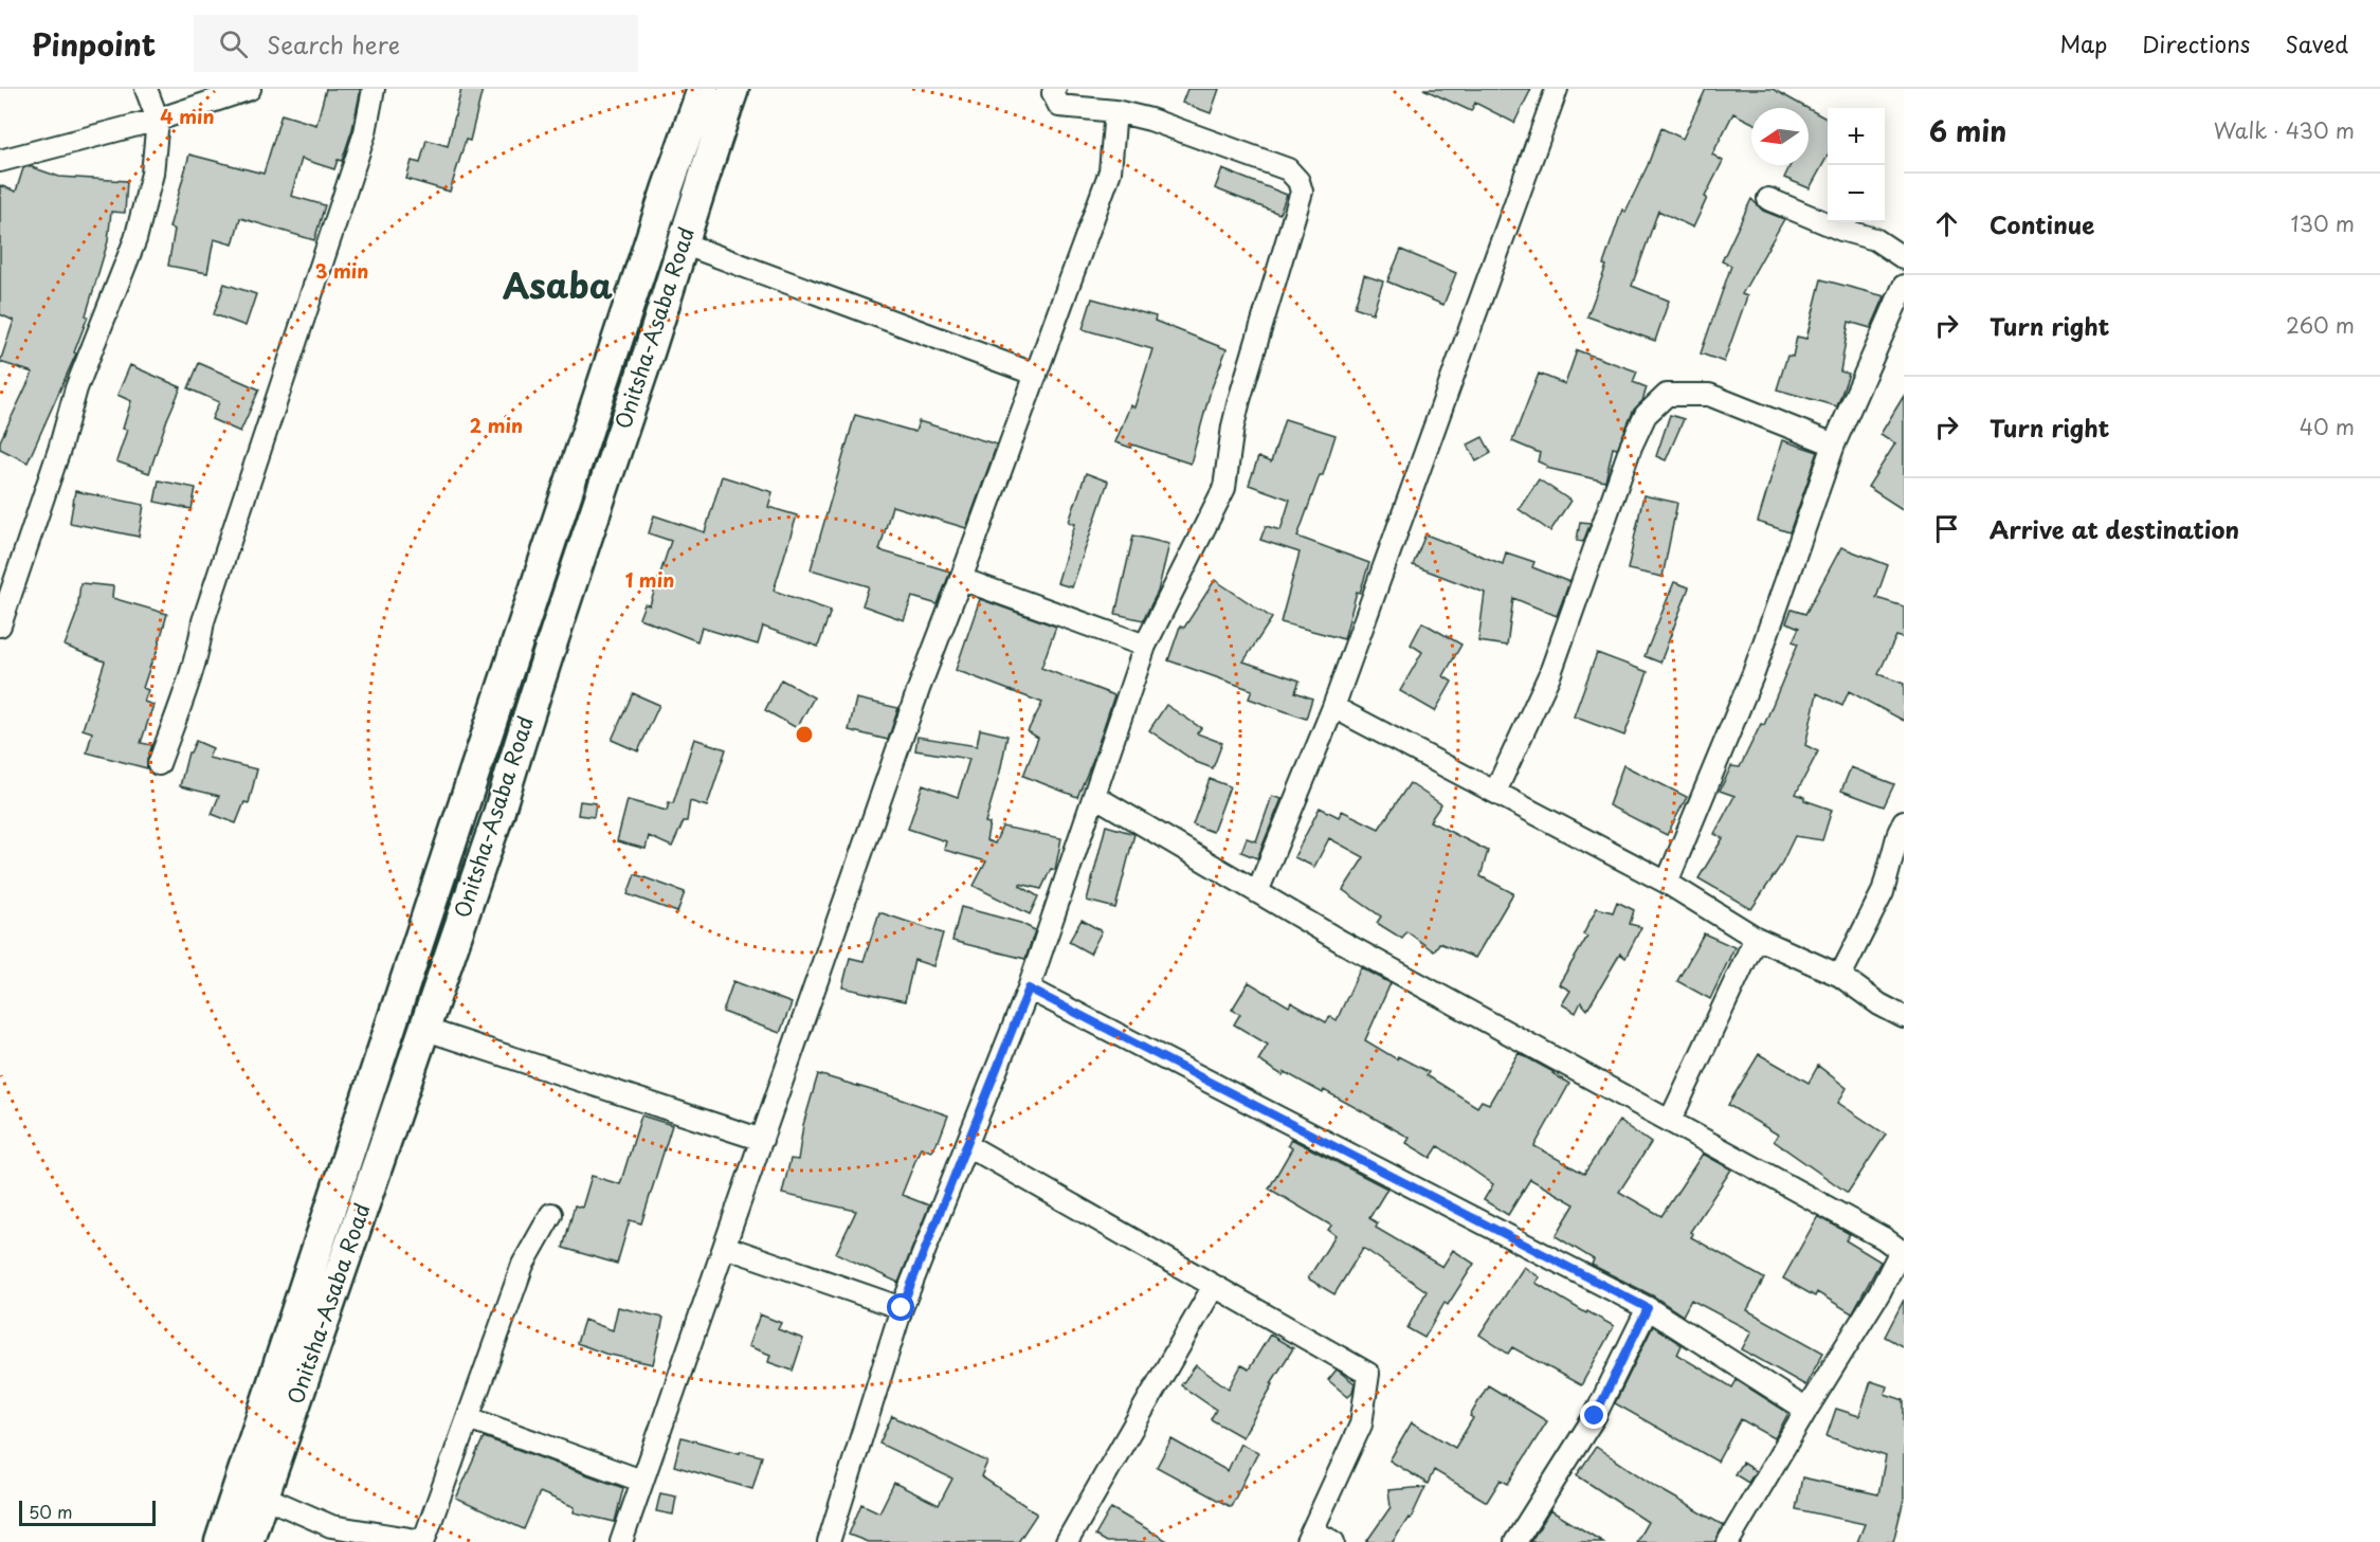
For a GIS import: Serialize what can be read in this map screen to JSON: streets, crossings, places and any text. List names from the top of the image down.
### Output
{
  "streets": {
    "highway": ["Onitsha-Asaba Road"]
  },
  "districts": ["Asaba"],
  "scale_bar": "50 m",
  "north": "left",
  "page": {
    "header": "Pinpoint",
    "search": "Search here",
    "nav": ["Map", "Directions", "Saved"],
    "heading": ["6 min", "Walk · 430 m"],
    "map_buttons": ["+", "−"],
    "list": [
      ["Continue", "130 m"],
      ["Turn right", "260 m"],
      ["Turn right", "40 m"],
      "Arrive at destination"
    ],
    "scale": "50 m"
  },
  "rings": [
    "4 min",
    "3 min",
    "2 min",
    "1 min"
  ]
}
